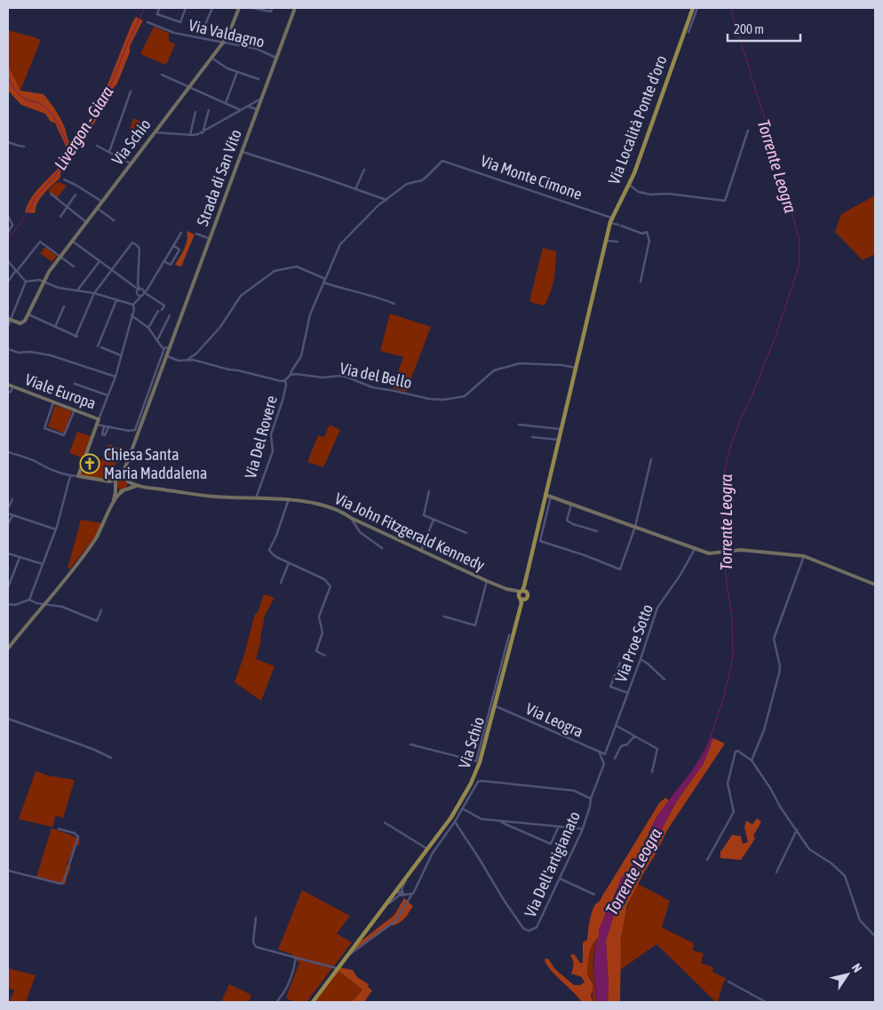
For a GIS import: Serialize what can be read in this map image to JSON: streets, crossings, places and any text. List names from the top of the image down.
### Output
{
  "streets": {
    "main road": [
      "Via Località Ponte d'oro",
      "Via Schio",
      "Strada di San Vito",
      "Viale Europa",
      "Via John Fitzgerald Kennedy"
    ],
    "street": [
      "Via Valdagno",
      "Via Monte Cimone",
      "Via del Bello",
      "Via Del Rovere",
      "Via Proe Sotto",
      "Via Leogra",
      "Via Dell'artigianato"
    ]
  },
  "crossings": [
    ["Via Valdagno", "Via Schio"],
    ["Via Valdagno", "Strada di San Vito"],
    ["Via Località Ponte d'oro", "Via Schio"],
    ["Via Località Ponte d'oro", "Via Monte Cimone"],
    ["Via Località Ponte d'oro", "Via del Bello"],
    ["Via Schio", "Via John Fitzgerald Kennedy"],
    ["Via Schio", "Via Leogra"],
    ["Via Schio", "Via Dell'artigianato"],
    ["Via Del Rovere", "Via John Fitzgerald Kennedy"],
    ["Via Proe Sotto", "Via Leogra"],
    ["Via Leogra", "Via Dell'artigianato"]
  ],
  "water": ["Livergon - Giara", "Torrente Leogra"],
  "places": {
    "church": ["Chiesa Santa Maria Maddalena"]
  },
  "scale_bar": "200 m",
  "north": "top right"
}
